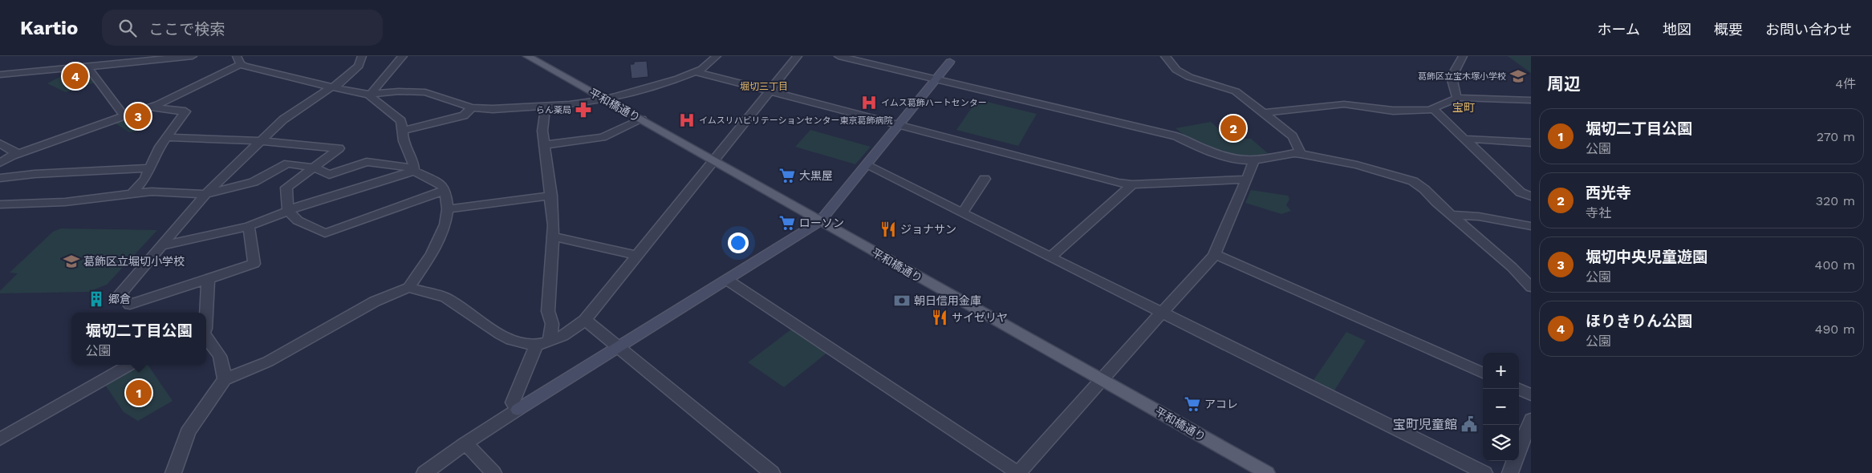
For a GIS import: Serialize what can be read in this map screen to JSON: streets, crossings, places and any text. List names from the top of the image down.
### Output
{
  "streets": {
    "main road": ["平和橋通り"]
  },
  "districts": ["堀切三丁目", "宝町"],
  "places": {
    "school or university": ["葛飾区立宝木塚小学校", "葛飾区立堀切小学校"],
    "hospital": ["イムス葛飾ハートセンター", "イムスリハビリテーションセンター東京葛飾病院"],
    "pharmacy": ["らん薬局"],
    "supermarket": ["大黒屋", "ローソン", "アコレ"],
    "restaurant": ["ジョナサン", "サイゼリヤ"],
    "building": ["郷倉"],
    "bank": ["朝日信用金庫"],
    "public building": ["宝町児童館"]
  },
  "page": {
    "header": "Kartio",
    "search": "ここで検索",
    "nav": [
      "ホーム",
      "地図",
      "概要",
      "お問い合わせ"
    ],
    "heading": ["周辺", "4件"],
    "pins": [
      "4",
      "3",
      "2",
      "1"
    ],
    "list": [
      {
        "mark": "1",
        "name": "堀切二丁目公園",
        "note": "公園",
        "value": "270 m"
      },
      {
        "mark": "2",
        "name": "西光寺",
        "note": "寺社",
        "value": "320 m"
      },
      {
        "mark": "3",
        "name": "堀切中央児童遊園",
        "note": "公園",
        "value": "400 m"
      },
      {
        "mark": "4",
        "name": "ほりきりん公園",
        "note": "公園",
        "value": "490 m"
      }
    ],
    "popup": ["堀切二丁目公園", "公園"],
    "map_buttons": ["+", "−"]
  }
}
